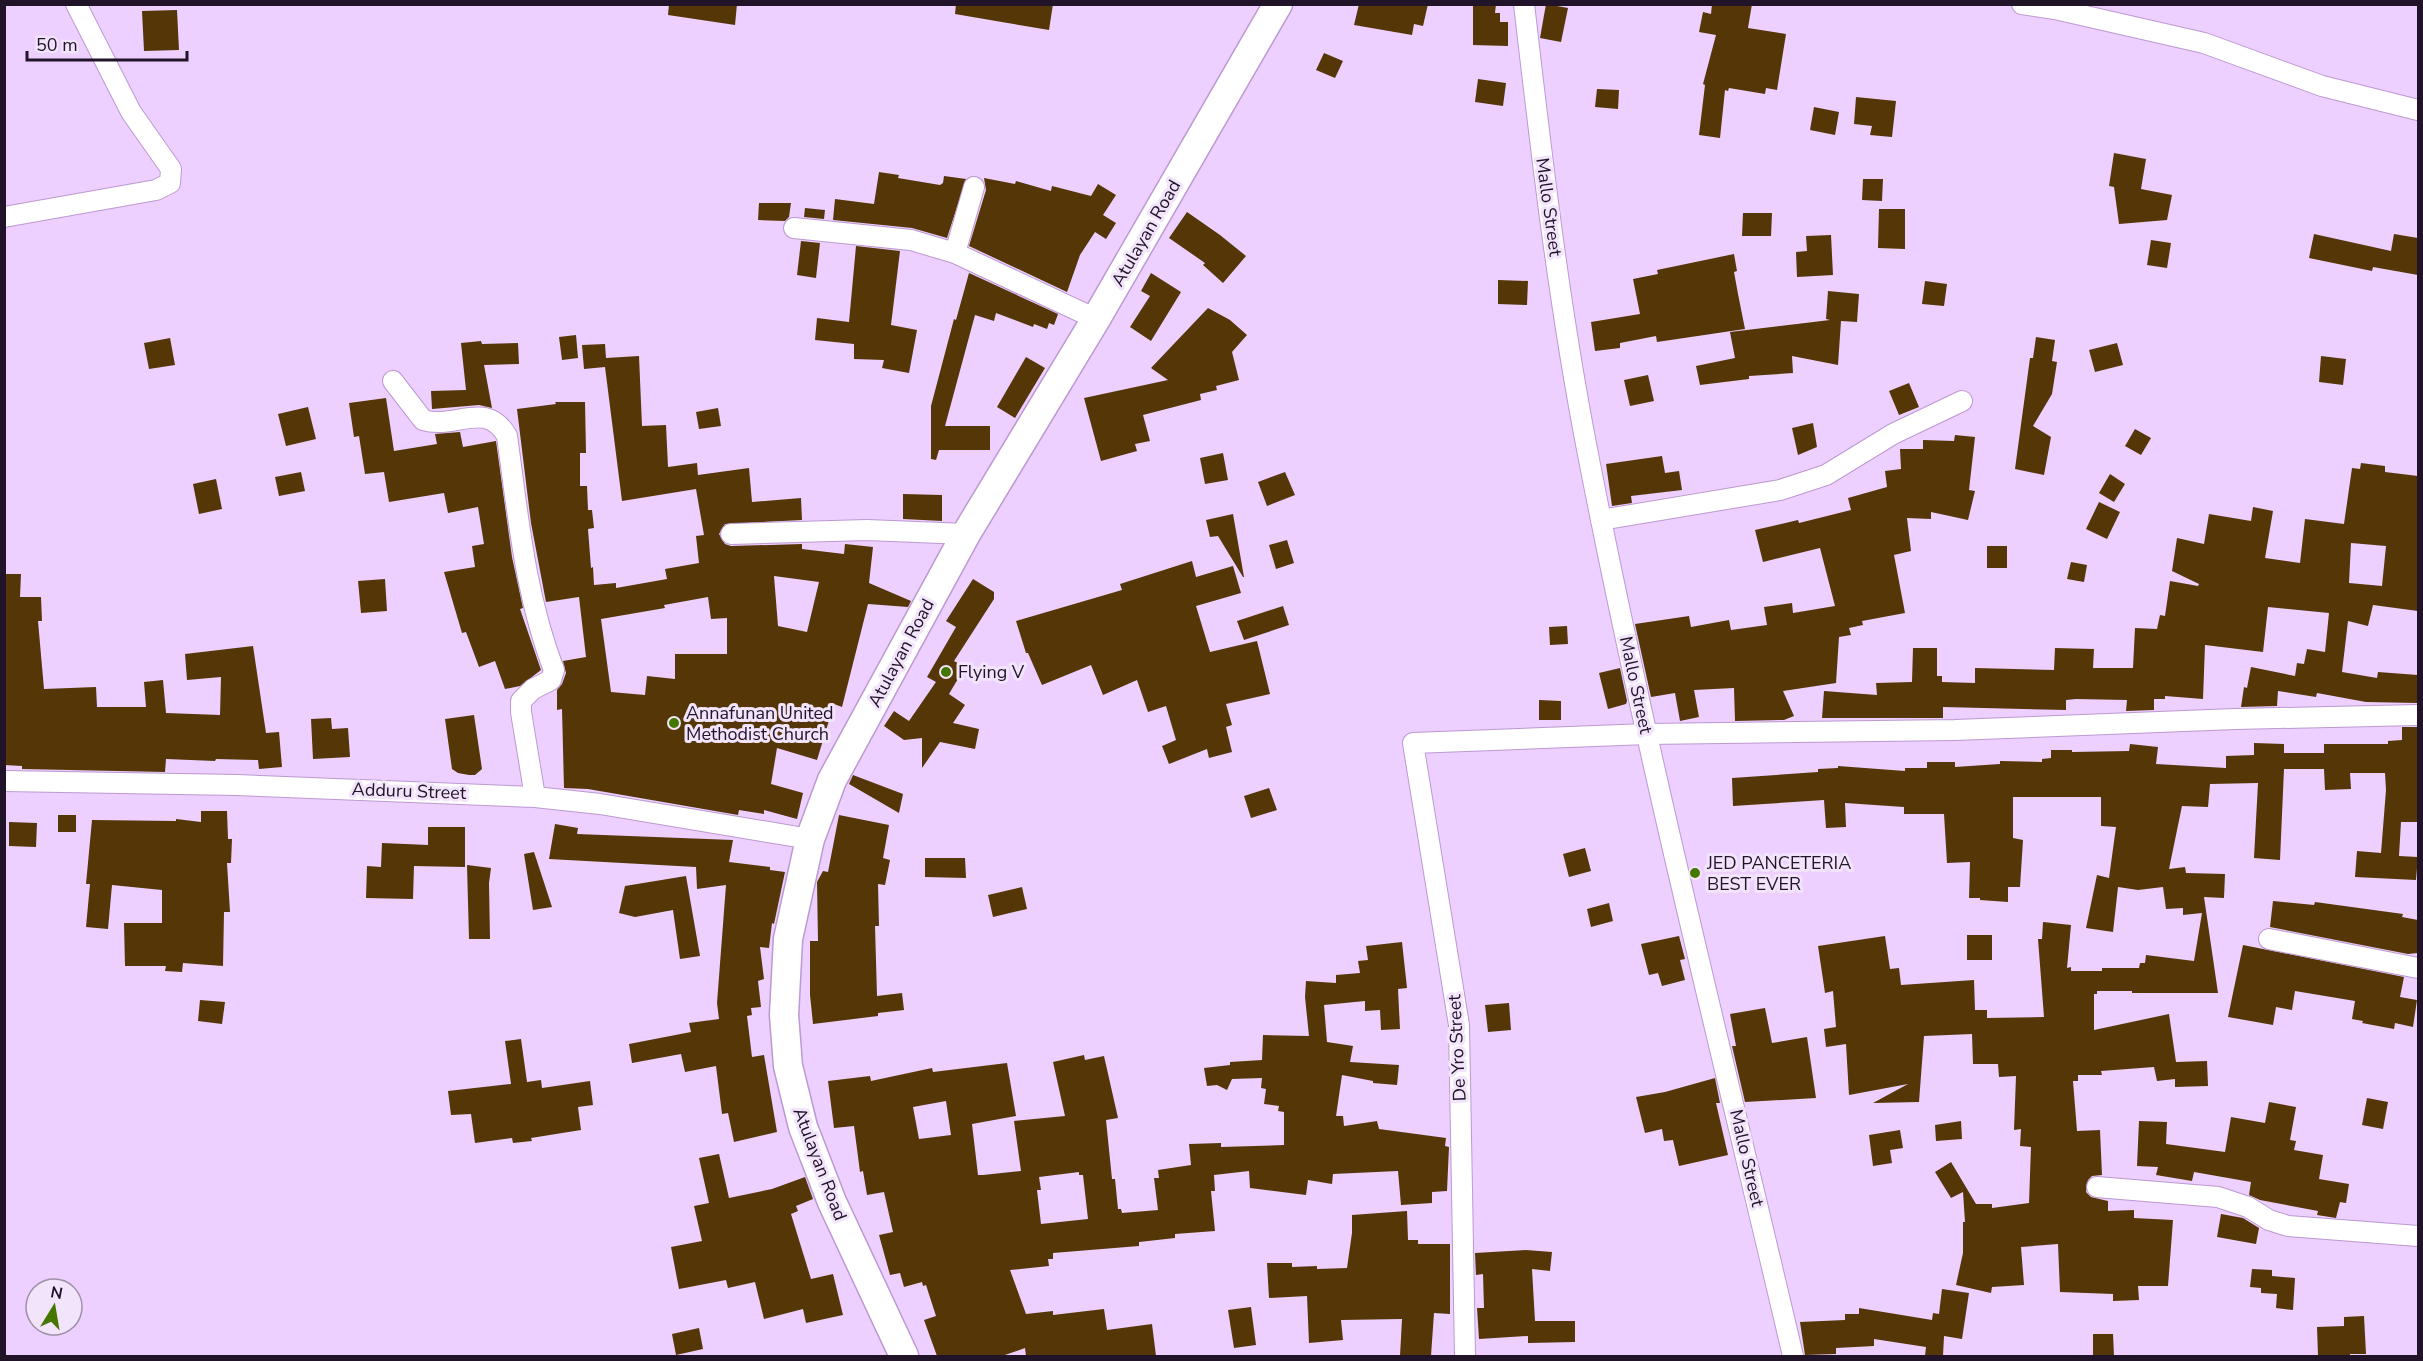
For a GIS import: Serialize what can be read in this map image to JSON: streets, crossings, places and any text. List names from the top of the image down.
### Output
{
  "streets": {
    "main road": ["Atulayan Road"],
    "street": ["Mallo Street", "Adduru Street", "De Yro Street"]
  },
  "crossings": [
    ["Mallo Street", "De Yro Street"],
    ["Atulayan Road", "Adduru Street"]
  ],
  "places": ["Flying V", "Annafunan United Methodist Church", "JED PANCETERIA BEST EVER"],
  "scale_bar": "50 m",
  "north": "top"
}
